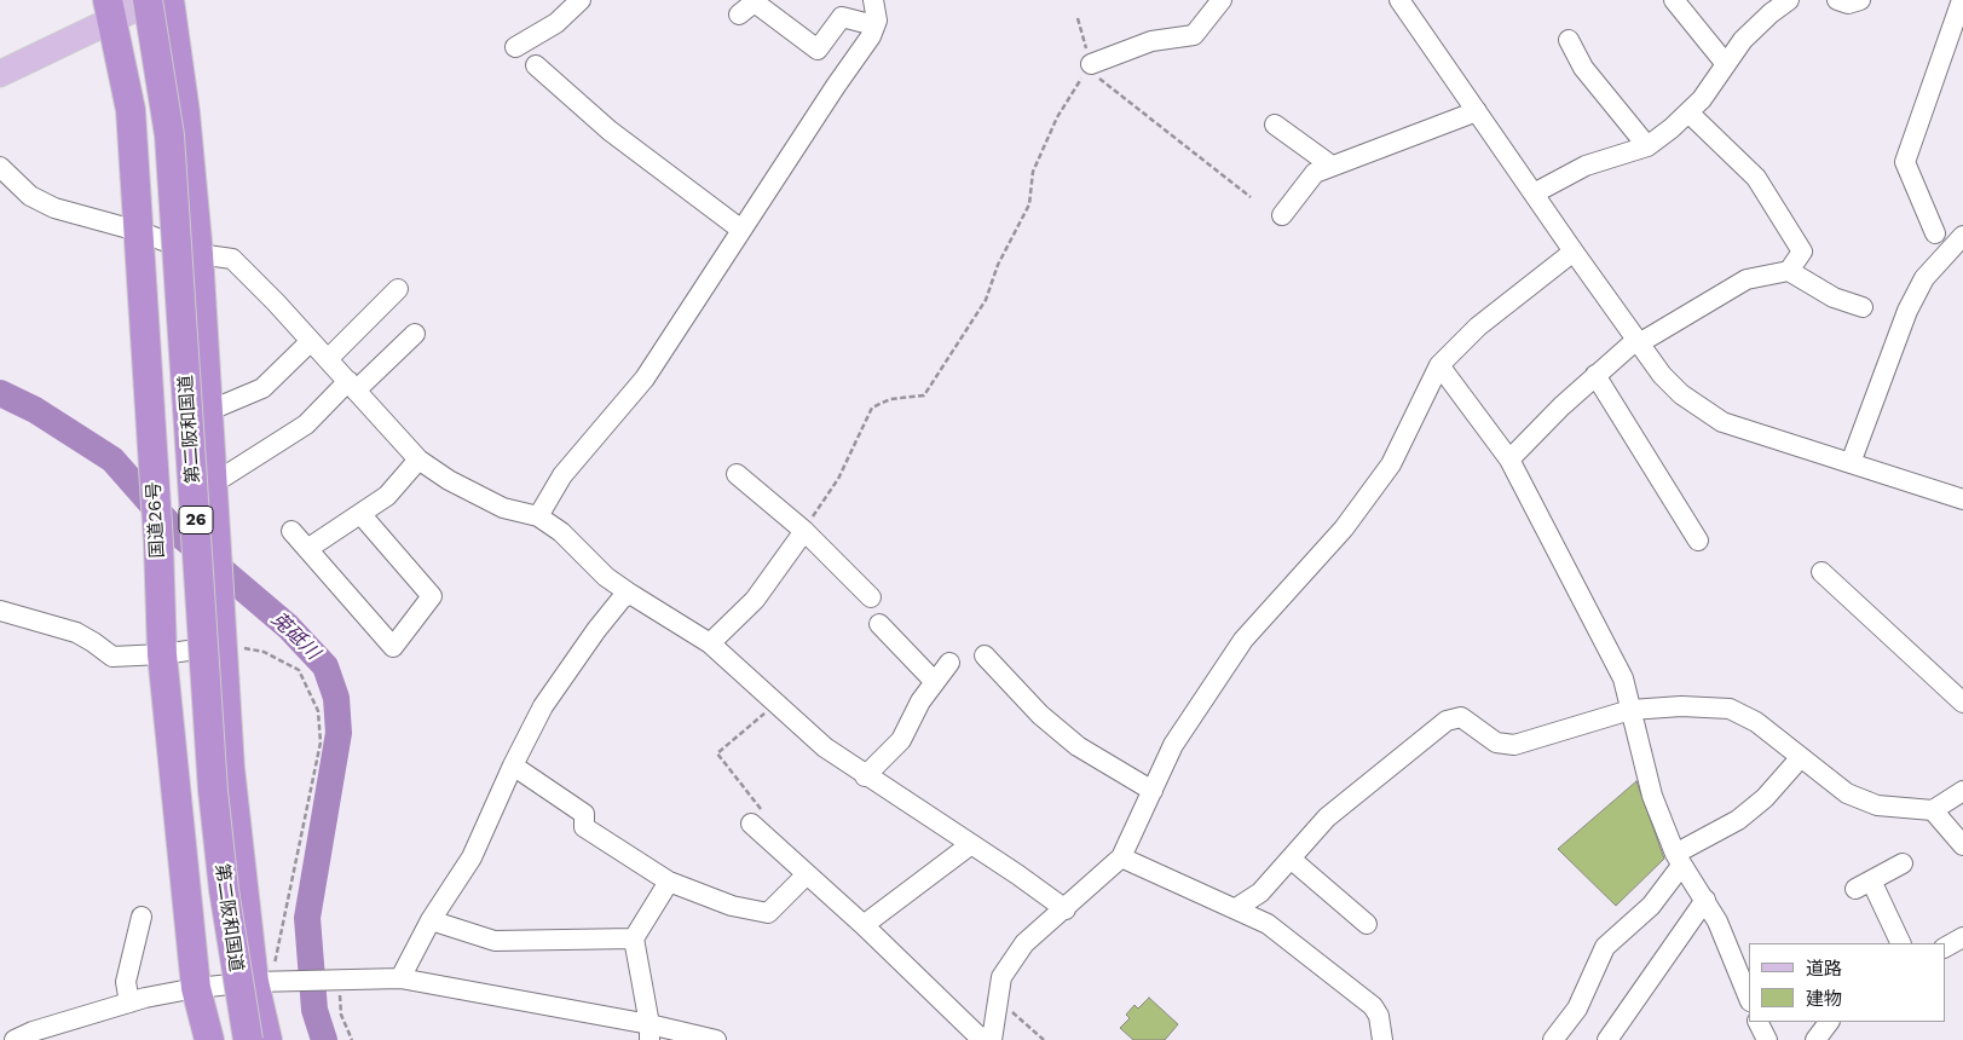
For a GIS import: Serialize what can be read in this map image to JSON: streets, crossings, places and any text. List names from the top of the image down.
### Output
{
  "streets": {
    "highway": ["第二阪和国道", "国道26号", "26"]
  },
  "water": ["莵砥川"],
  "legend": ["道路", "建物"]
}
